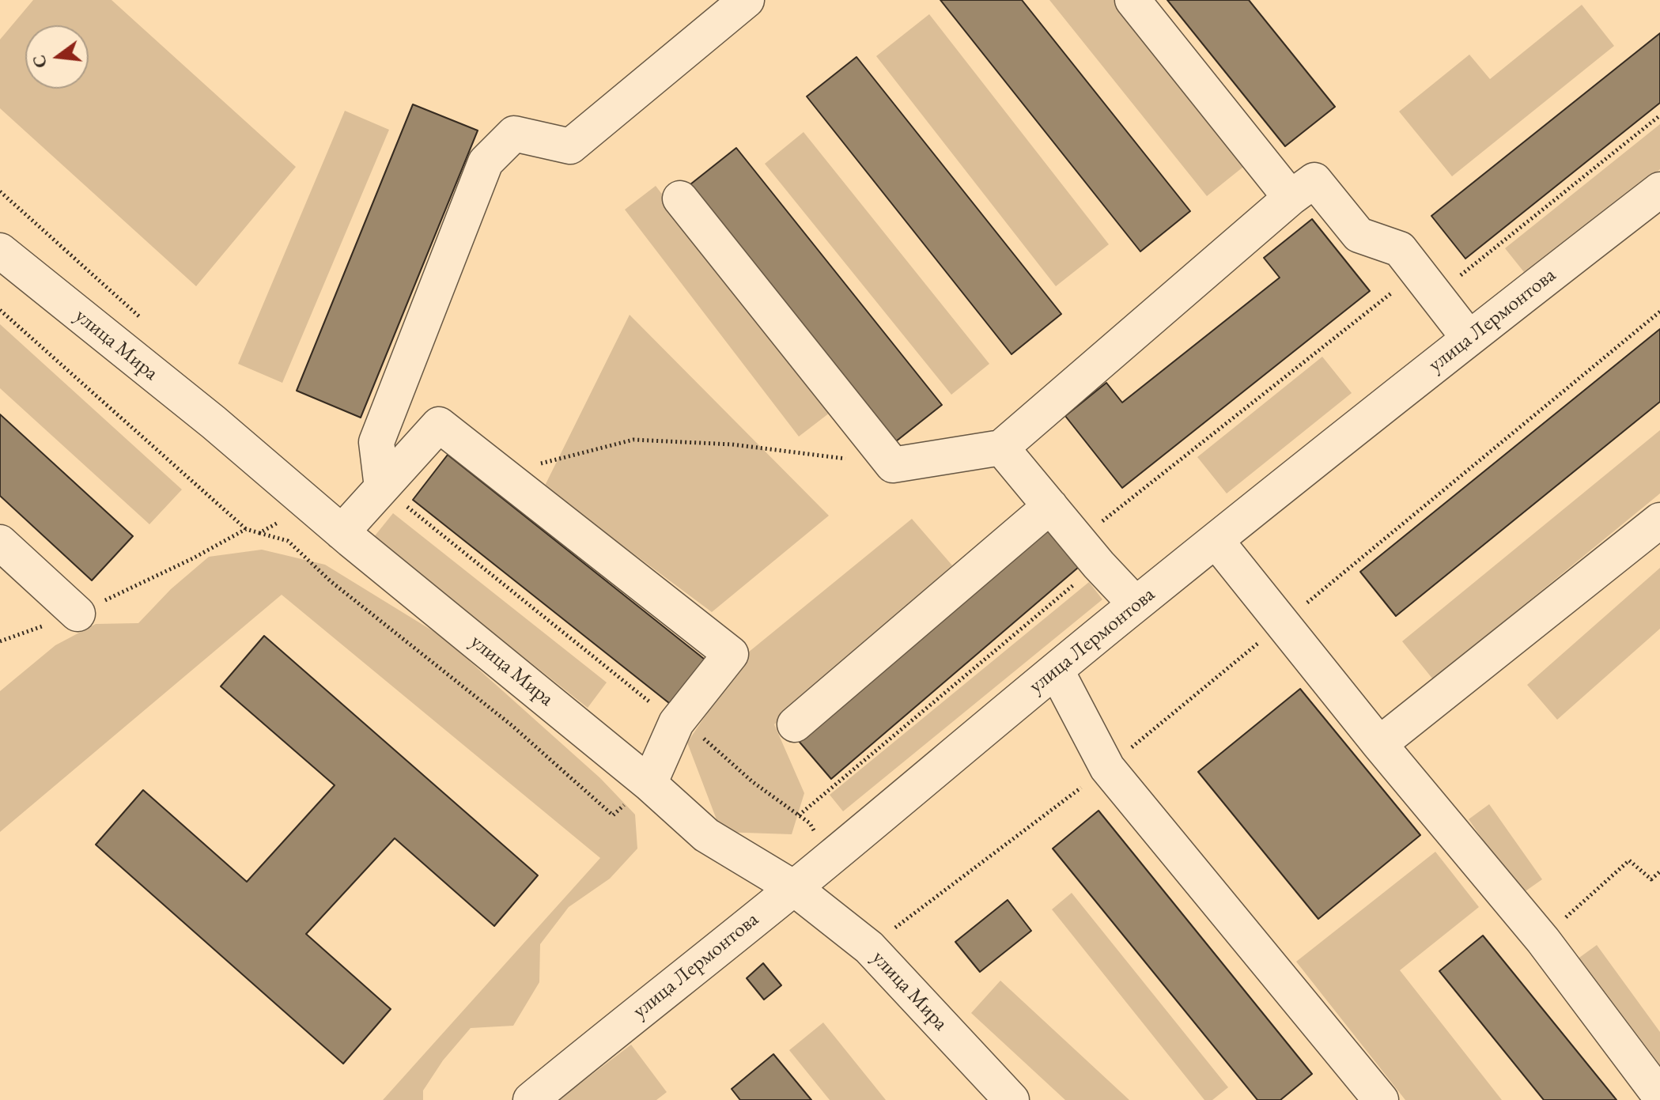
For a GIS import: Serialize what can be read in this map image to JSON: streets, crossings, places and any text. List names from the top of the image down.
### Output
{
  "streets": {
    "street": ["улица Лермонтова", "улица Мира"]
  },
  "crossings": [
    ["улица Лермонтова", "улица Мира"]
  ],
  "north": "left"
}
